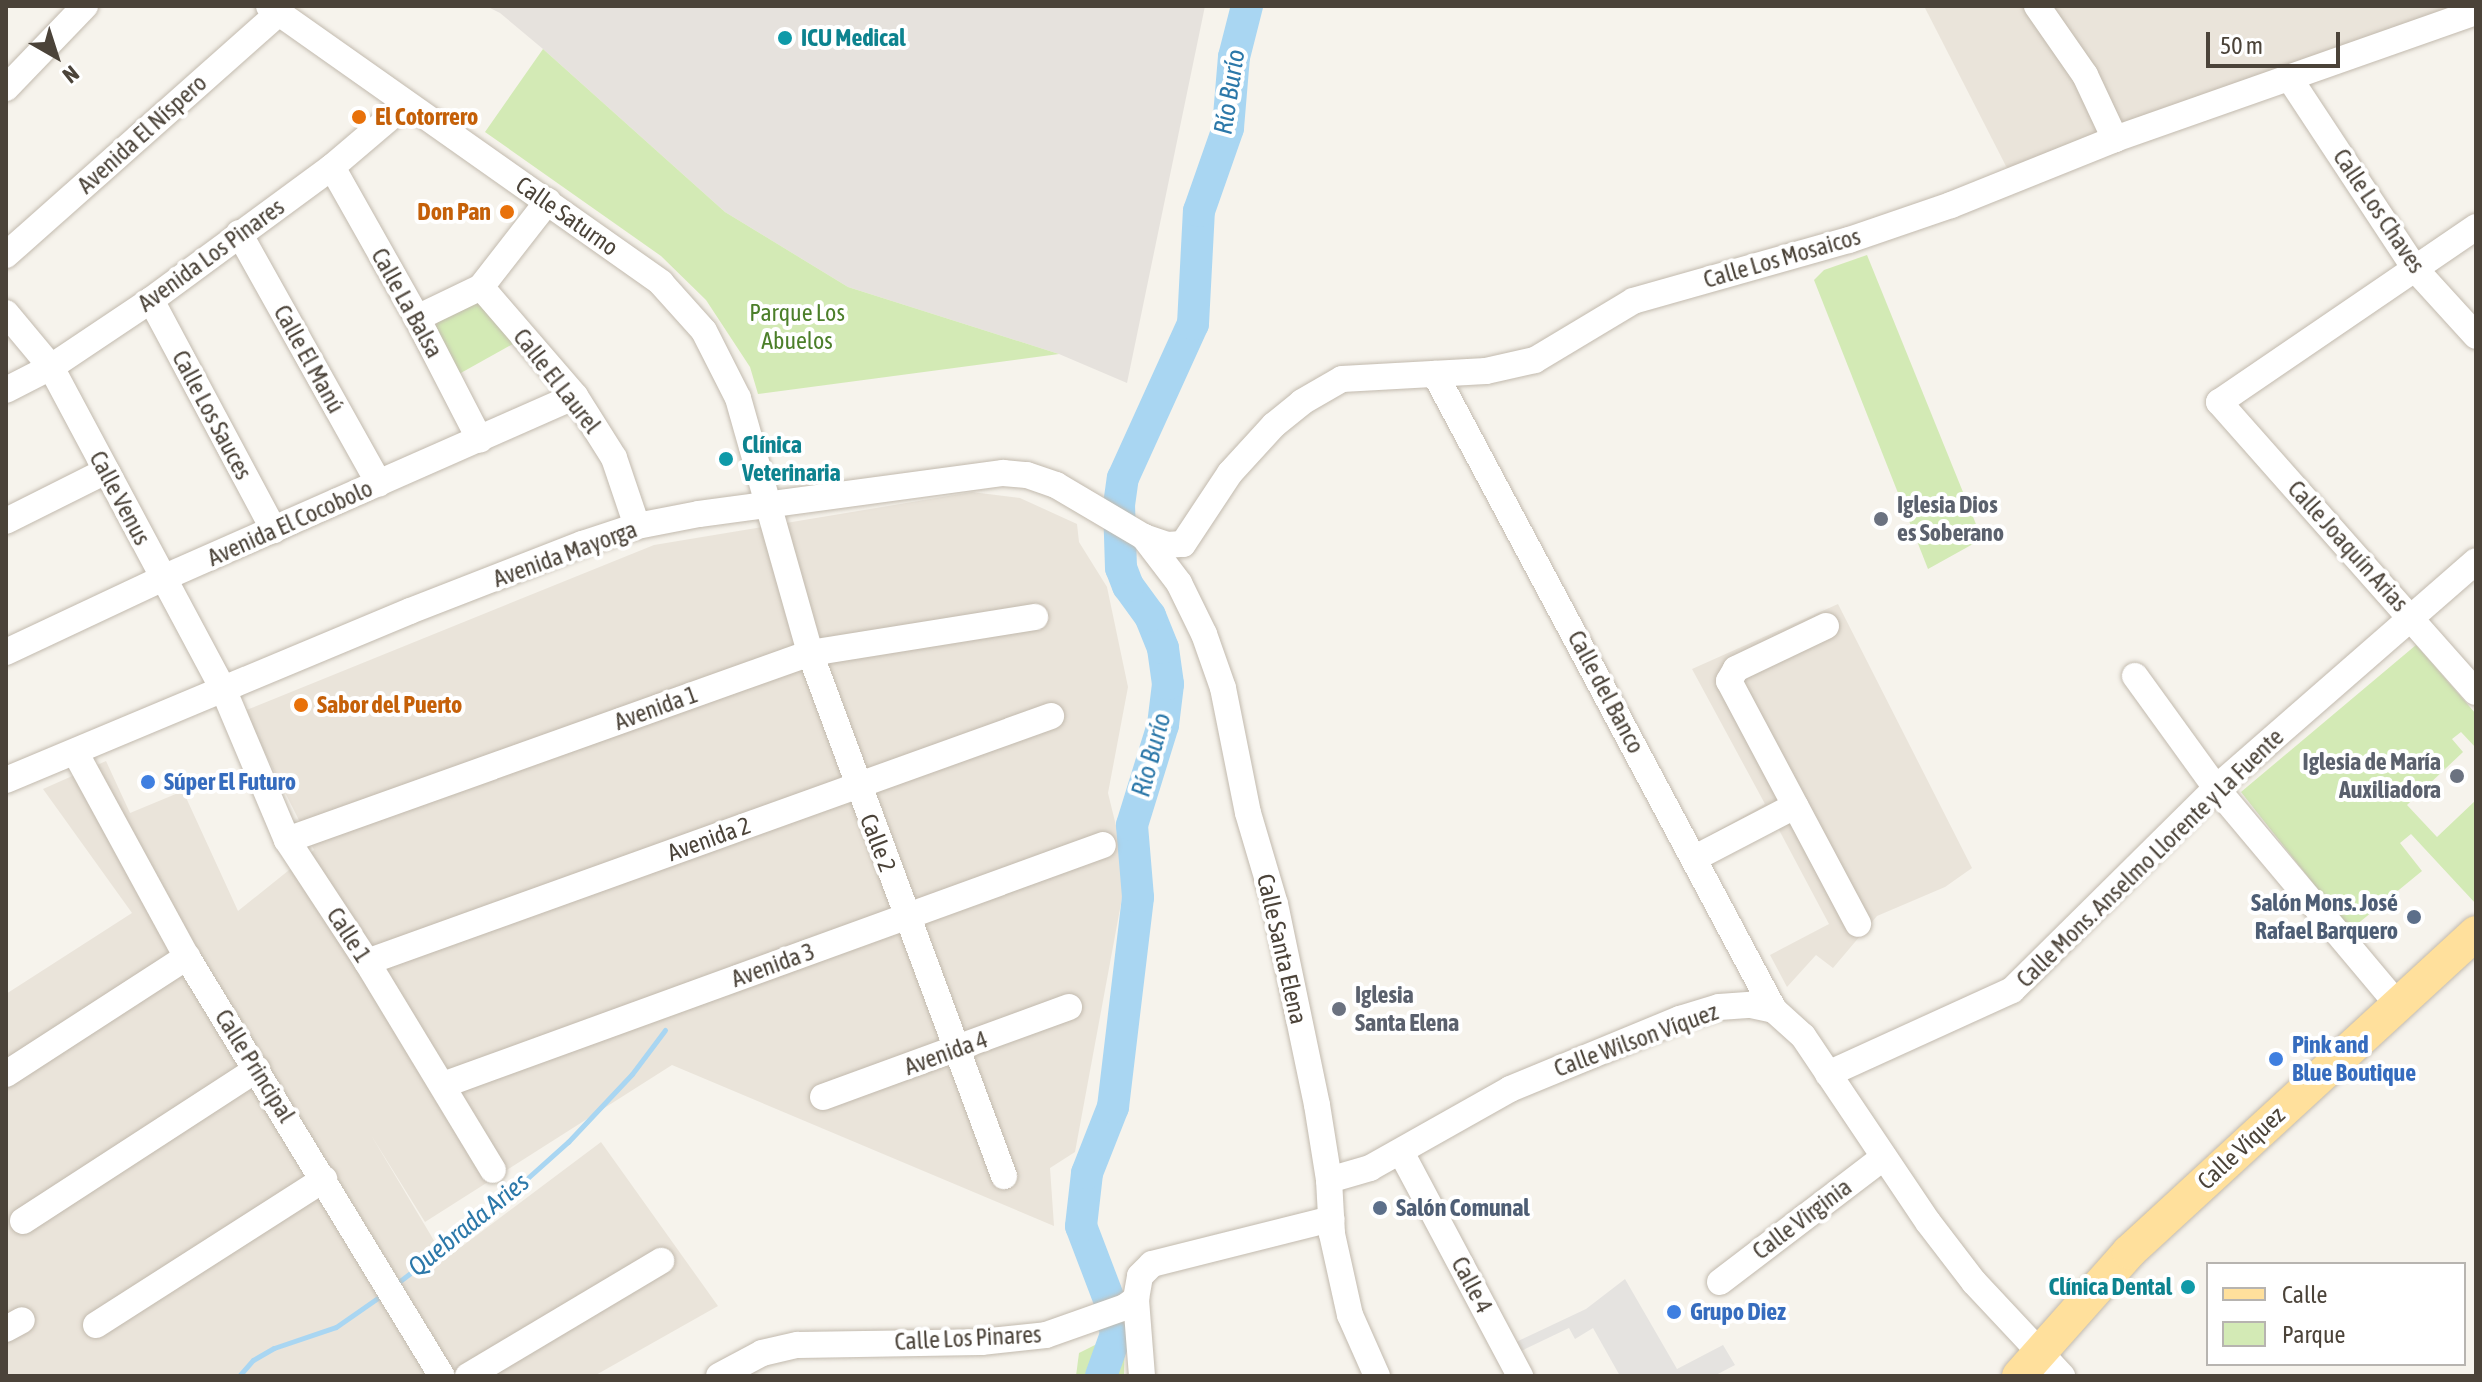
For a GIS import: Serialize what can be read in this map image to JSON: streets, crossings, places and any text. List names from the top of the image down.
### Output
{
  "streets": {
    "main road": ["Calle Víquez"],
    "street": [
      "Avenida El Níspero",
      "Calle Los Chaves",
      "Calle Saturno",
      "Avenida Los Pinares",
      "Calle Los Mosaicos",
      "Calle La Balsa",
      "Calle El Manú",
      "Calle El Laurel",
      "Calle Los Sauces",
      "Calle Venus",
      "Avenida El Cocobolo",
      "Calle Joaquín Arias",
      "Avenida Mayorga",
      "Calle del Banco",
      "Avenida 1",
      "Avenida 2",
      "Calle 2",
      "Calle Mons. Anselmo Llorente y La Fuente",
      "Calle 1",
      "Calle Santa Elena",
      "Avenida 3",
      "Calle Wilson Víquez",
      "Avenida 4",
      "Calle Principal",
      "Calle Virginia",
      "Calle 4",
      "Calle Los Pinares"
    ]
  },
  "crossings": [
    ["Avenida El Níspero", "Calle Saturno"],
    ["Calle Los Chaves", "Calle Los Mosaicos"],
    ["Calle Los Chaves", "Calle Joaquín Arias"],
    ["Calle Saturno", "Avenida Los Pinares"],
    ["Calle Saturno", "Avenida Mayorga"],
    ["Calle Saturno", "Calle 2"],
    ["Avenida Los Pinares", "Calle La Balsa"],
    ["Avenida Los Pinares", "Calle El Manú"],
    ["Avenida Los Pinares", "Calle Los Sauces"],
    ["Avenida Los Pinares", "Calle Venus"],
    ["Calle Los Mosaicos", "Calle del Banco"],
    ["Calle Los Mosaicos", "Calle Santa Elena"],
    ["Calle La Balsa", "Avenida El Cocobolo"],
    ["Calle El Manú", "Avenida El Cocobolo"],
    ["Calle El Laurel", "Avenida El Cocobolo"],
    ["Calle El Laurel", "Avenida Mayorga"],
    ["Calle Los Sauces", "Avenida El Cocobolo"],
    ["Calle Venus", "Avenida El Cocobolo"],
    ["Calle Venus", "Avenida Mayorga"],
    ["Calle Venus", "Calle 1"],
    ["Calle Joaquín Arias", "Calle Mons. Anselmo Llorente y La Fuente"],
    ["Avenida Mayorga", "Calle 2"],
    ["Avenida Mayorga", "Calle 1"],
    ["Avenida Mayorga", "Calle Santa Elena"],
    ["Avenida Mayorga", "Calle Principal"],
    ["Calle del Banco", "Calle Wilson Víquez"],
    ["Avenida 1", "Calle 2"],
    ["Avenida 1", "Calle 1"],
    ["Avenida 2", "Calle 2"],
    ["Avenida 2", "Calle 1"],
    ["Calle 2", "Avenida 3"],
    ["Calle 2", "Avenida 4"],
    ["Calle 1", "Avenida 3"],
    ["Calle Santa Elena", "Calle Wilson Víquez"],
    ["Calle Wilson Víquez", "Calle 4"]
  ],
  "water": ["Río Burío", "Quebrada Aries"],
  "parks": ["Parque Los Abuelos"],
  "places": [
    "ICU Medical",
    "El Cotorrero",
    "Don Pan",
    "Clínica Veterinaria",
    "Iglesia Dios es Soberano",
    "Sabor del Puerto",
    "Iglesia de María Auxiliadora",
    "Súper El Futuro",
    "Salón Mons. José Rafael Barquero",
    "Iglesia Santa Elena",
    "Pink and Blue Boutique",
    "Salón Comunal",
    "Clínica Dental",
    "Grupo Diez"
  ],
  "legend": ["Calle", "Parque"],
  "scale_bar": "50 m",
  "north": "bottom right"
}
